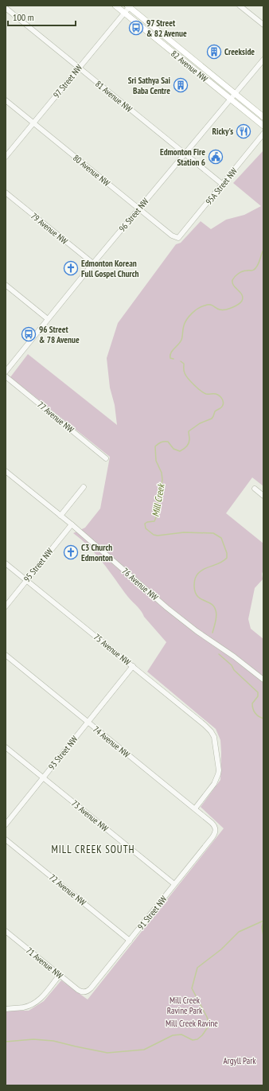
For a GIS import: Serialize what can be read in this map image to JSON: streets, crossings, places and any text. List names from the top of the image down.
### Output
{
  "streets": {
    "main road": ["82 Avenue NW"],
    "street": [
      "97 Street NW",
      "81 Avenue NW",
      "80 Avenue NW",
      "95A Street NW",
      "96 Street NW",
      "79 Avenue NW",
      "77 Avenue NW",
      "95 Street NW",
      "76 Avenue NW",
      "75 Avenue NW",
      "74 Avenue NW",
      "93 Street NW",
      "73 Avenue NW",
      "72 Avenue NW",
      "91 Street NW",
      "71 Avenue NW"
    ]
  },
  "crossings": [
    ["82 Avenue NW", "97 Street NW"],
    ["82 Avenue NW", "96 Street NW"],
    ["97 Street NW", "81 Avenue NW"],
    ["97 Street NW", "80 Avenue NW"],
    ["81 Avenue NW", "95A Street NW"],
    ["81 Avenue NW", "96 Street NW"],
    ["80 Avenue NW", "95A Street NW"],
    ["80 Avenue NW", "96 Street NW"],
    ["96 Street NW", "79 Avenue NW"],
    ["95 Street NW", "76 Avenue NW"],
    ["95 Street NW", "75 Avenue NW"],
    ["75 Avenue NW", "74 Avenue NW"],
    ["75 Avenue NW", "93 Street NW"],
    ["74 Avenue NW", "93 Street NW"],
    ["74 Avenue NW", "91 Street NW"],
    ["93 Street NW", "73 Avenue NW"],
    ["73 Avenue NW", "91 Street NW"],
    ["72 Avenue NW", "91 Street NW"],
    ["91 Street NW", "71 Avenue NW"]
  ],
  "districts": ["MILL CREEK SOUTH"],
  "water": ["Mill Creek"],
  "parks": ["Mill Creek Ravine Park", "Mill Creek Ravine", "Argyll Park"],
  "places": {
    "bus stop": ["97 Street & 82 Avenue", "96 Street & 78 Avenue"],
    "building": ["Creekside", "Sri Sathya Sai Baba Centre"],
    "restaurant": ["Ricky's"],
    "public building": ["Edmonton Fire Station 6"],
    "church": ["Edmonton Korean Full Gospel Church", "C3 Church Edmonton"]
  },
  "scale_bar": "100 m"
}
